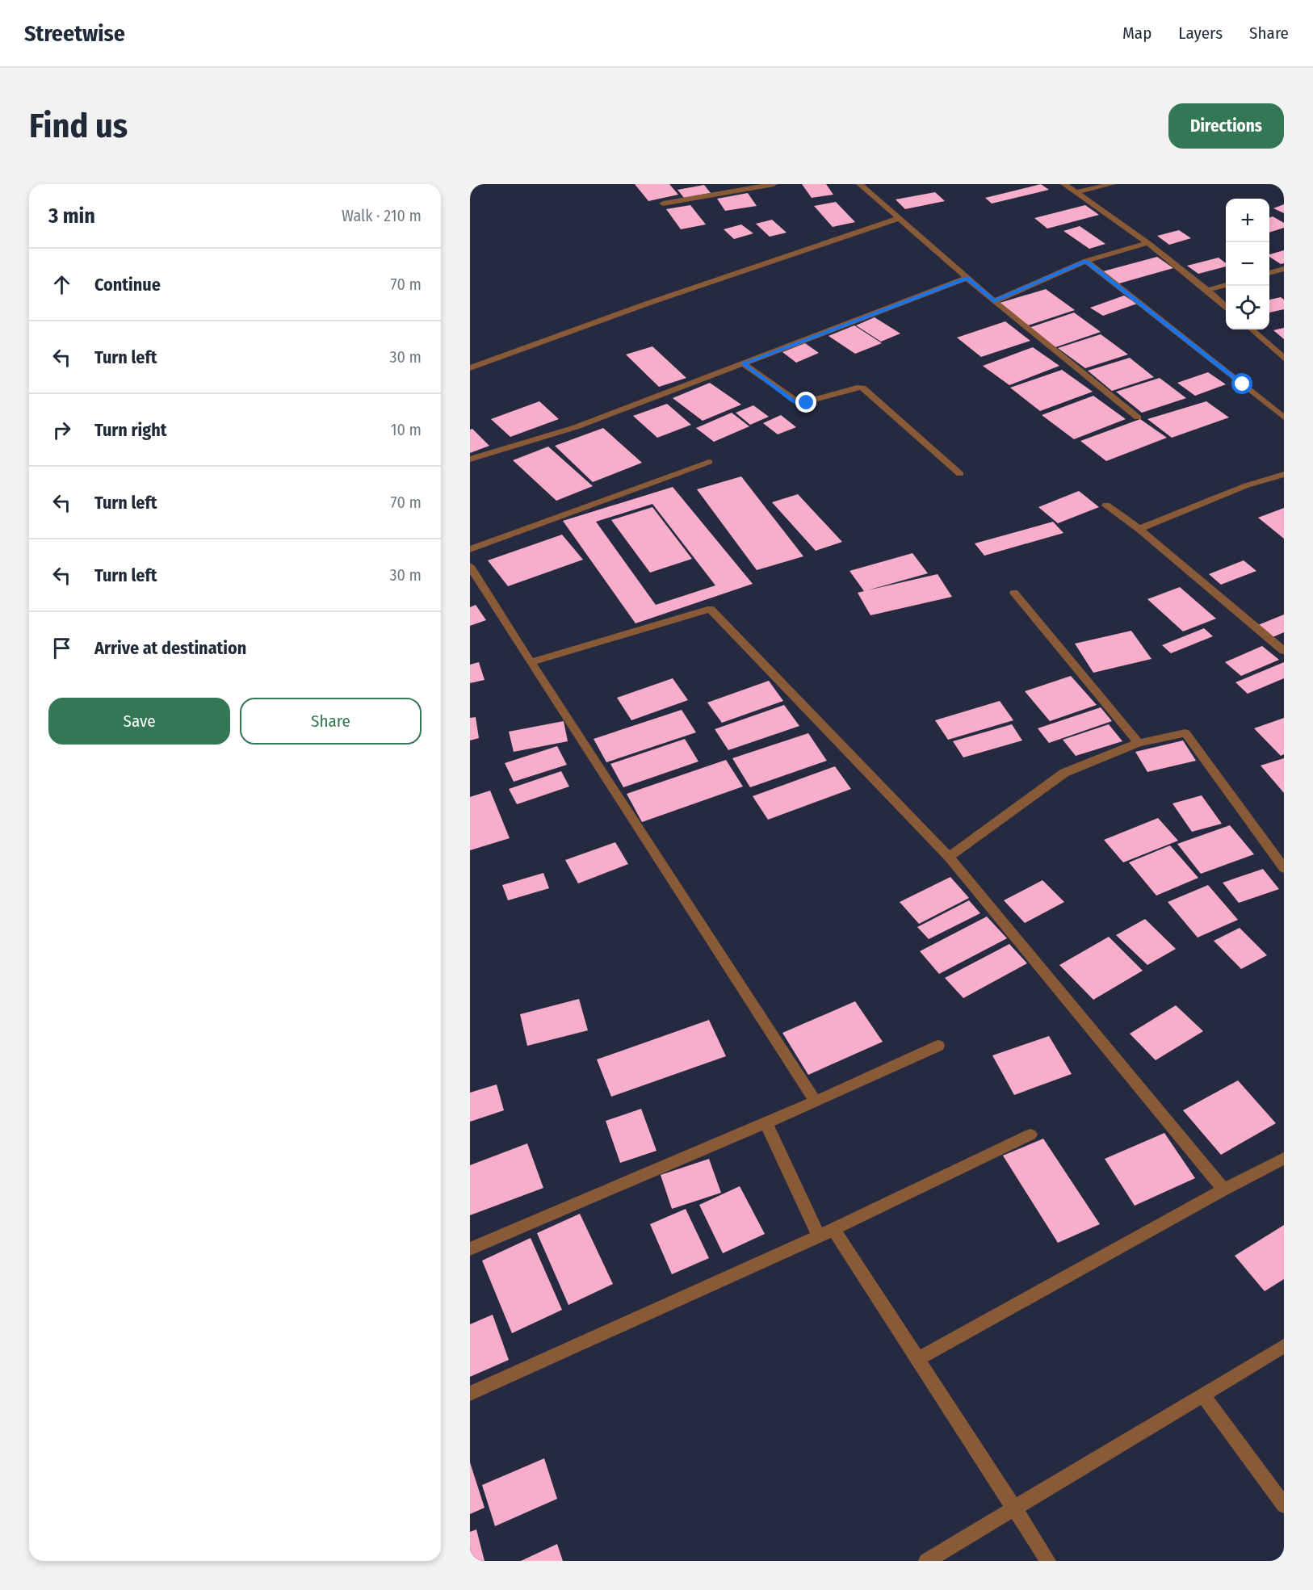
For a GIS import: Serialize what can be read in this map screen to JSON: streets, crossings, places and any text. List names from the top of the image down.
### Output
{
  "page": {
    "header": "Streetwise",
    "nav": ["Map", "Layers", "Share"],
    "buttons": [
      "Directions",
      ["Save", "Share"]
    ],
    "title": "Find us",
    "heading": ["3 min", "Walk · 210 m"],
    "map_buttons": ["+", "−"],
    "list": [
      ["Continue", "70 m"],
      ["Turn left", "30 m"],
      ["Turn right", "10 m"],
      ["Turn left", "70 m"],
      ["Turn left", "30 m"],
      "Arrive at destination"
    ]
  }
}
